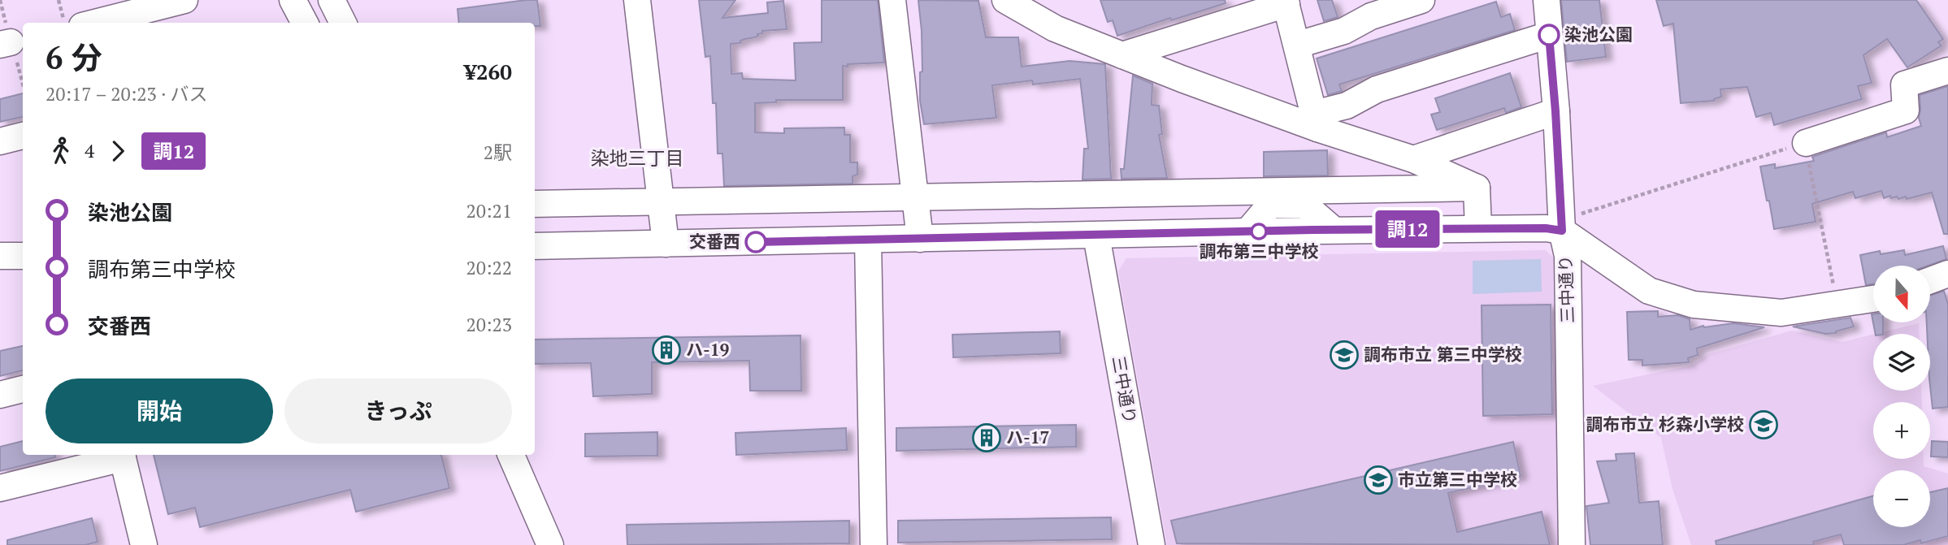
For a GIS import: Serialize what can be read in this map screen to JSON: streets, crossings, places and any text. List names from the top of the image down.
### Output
{
  "streets": {
    "street": ["三中通り"]
  },
  "districts": ["染地三丁目"],
  "places": {
    "other": ["染池公園", "調布第三中学校", "交番西"],
    "building": ["ハ-19", "ハ-17"],
    "school or university": ["調布市立 第三中学校", "調布市立 杉森小学校", "市立第三中学校"]
  },
  "lines": ["bus line 調12"],
  "north": "bottom",
  "page": {
    "on_map": "調12",
    "heading": ["6 分", "20:17 – 20:23 · バス", "¥260"],
    "legs": ["4", "調12", "2駅"],
    "list": [
      {
        "name": "染池公園",
        "value": "20:21"
      },
      {
        "name": "調布第三中学校",
        "value": "20:22"
      },
      {
        "name": "交番西",
        "value": "20:23"
      }
    ],
    "map_buttons": ["+", "−"],
    "buttons": ["開始", "きっぷ"]
  }
}
